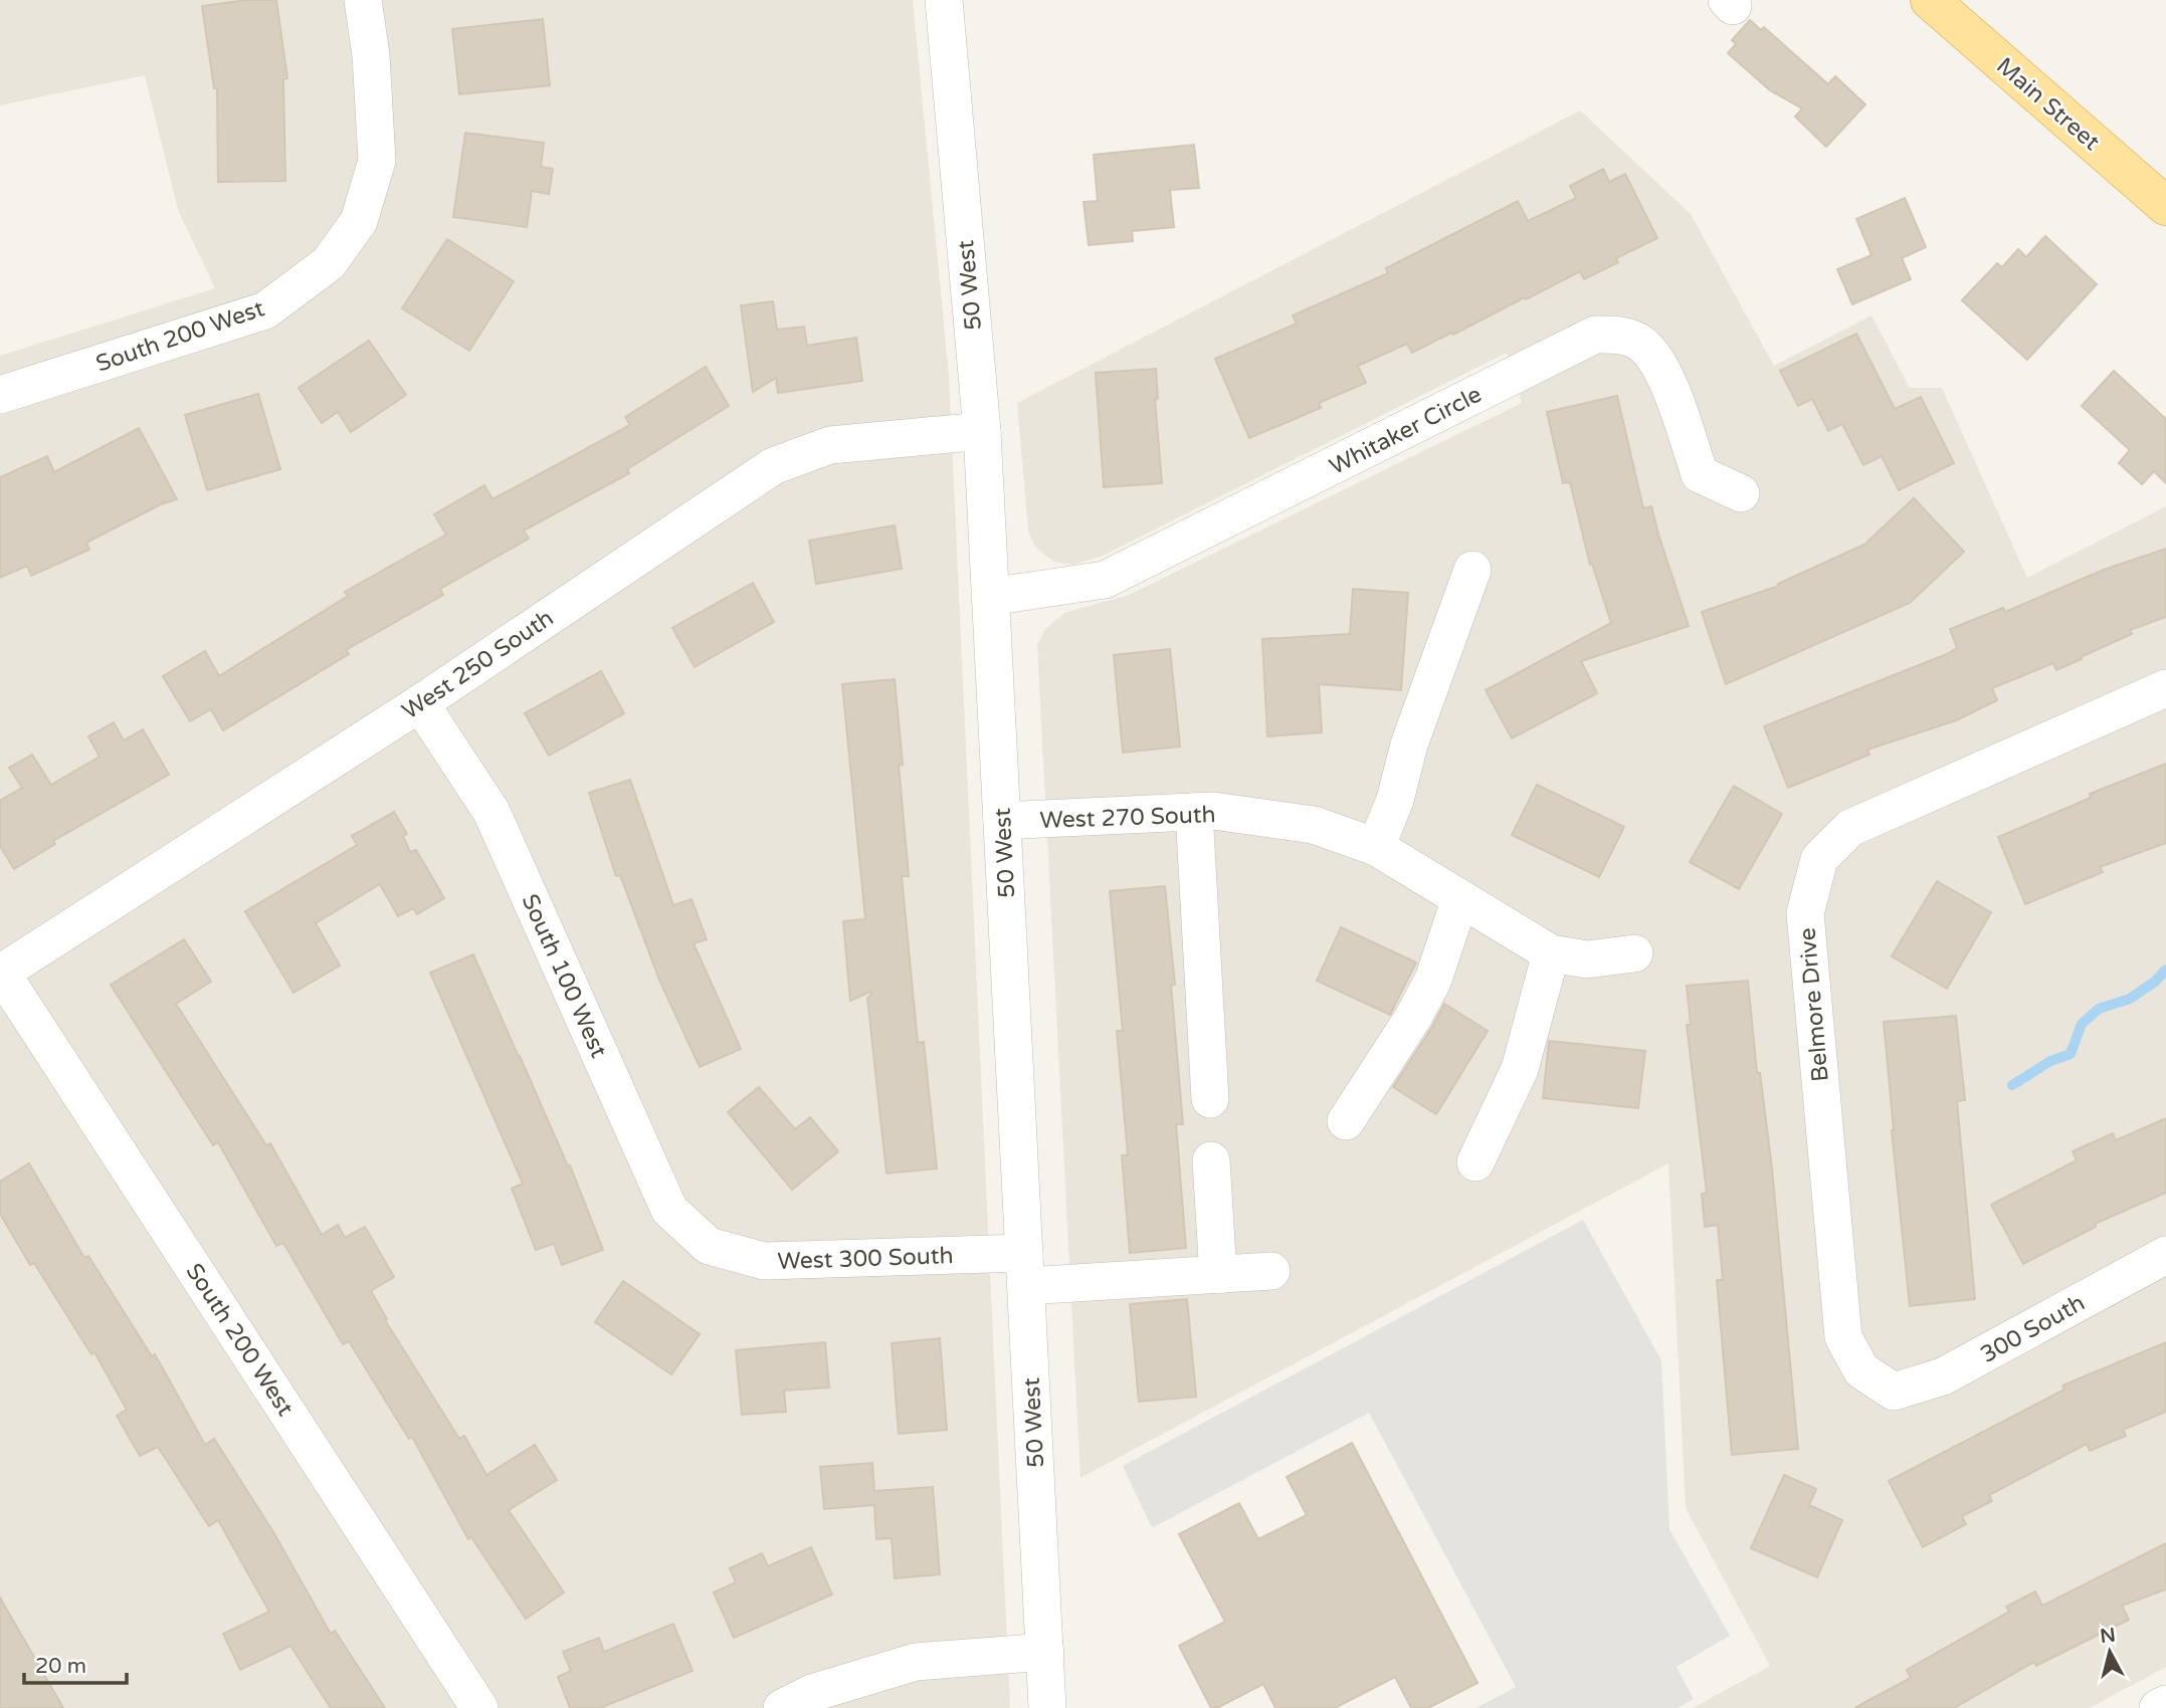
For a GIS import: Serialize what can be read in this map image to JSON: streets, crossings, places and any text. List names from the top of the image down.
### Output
{
  "streets": {
    "main road": ["Main Street"],
    "street": [
      "50 West",
      "South 200 West",
      "Whitaker Circle",
      "West 250 South",
      "West 270 South",
      "South 100 West",
      "Belmore Drive",
      "West 300 South",
      "300 South"
    ]
  },
  "crossings": [
    ["50 West", "Whitaker Circle"],
    ["50 West", "West 250 South"],
    ["50 West", "West 270 South"],
    ["50 West", "West 300 South"],
    ["South 200 West", "West 250 South"],
    ["West 250 South", "South 100 West"],
    ["South 100 West", "West 300 South"],
    ["Belmore Drive", "300 South"]
  ],
  "scale_bar": "20 m",
  "north": "top"
}
